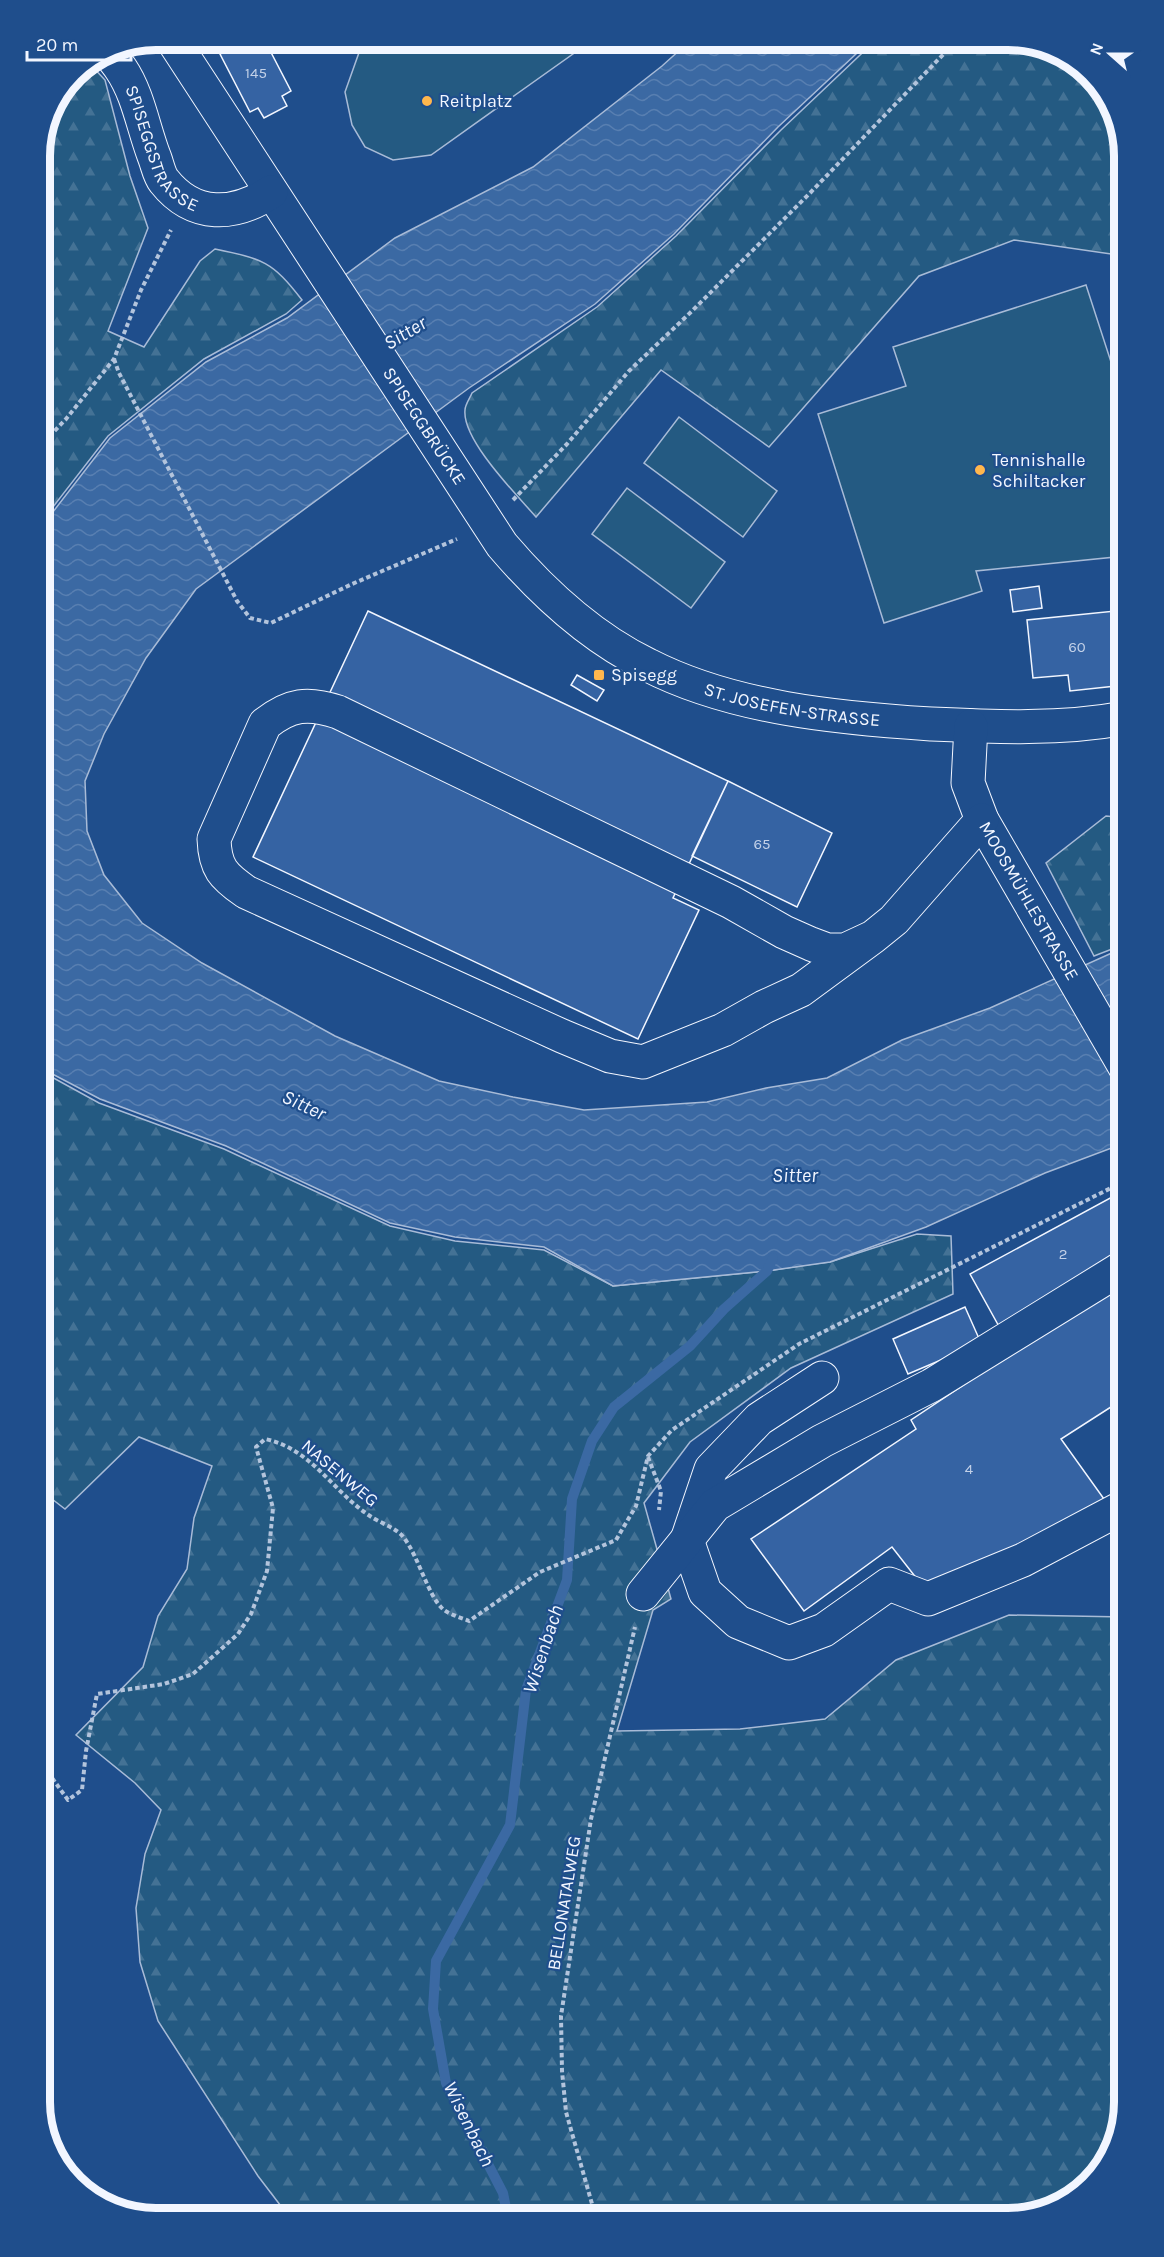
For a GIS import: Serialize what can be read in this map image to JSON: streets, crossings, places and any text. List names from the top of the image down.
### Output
{
  "streets": {
    "street": [
      "SPISEGGSTRASSE",
      "SPISEGGBRÜCKE",
      "ST. JOSEFEN-STRASSE",
      "MOOSMÜHLESTRASSE"
    ],
    "path": ["NASENWEG", "BELLONATALWEG"]
  },
  "crossings": [
    ["SPISEGGSTRASSE", "SPISEGGBRÜCKE"],
    ["SPISEGGBRÜCKE", "ST. JOSEFEN-STRASSE"],
    ["ST. JOSEFEN-STRASSE", "MOOSMÜHLESTRASSE"]
  ],
  "water": ["Sitter", "Wisenbach"],
  "places": {
    "other": ["Reitplatz", "Tennishalle Schiltacker"],
    "transit": ["Spisegg"]
  },
  "house_numbers": [
    "145",
    "60",
    "65",
    "2",
    "4"
  ],
  "scale_bar": "20 m",
  "north": "left"
}
